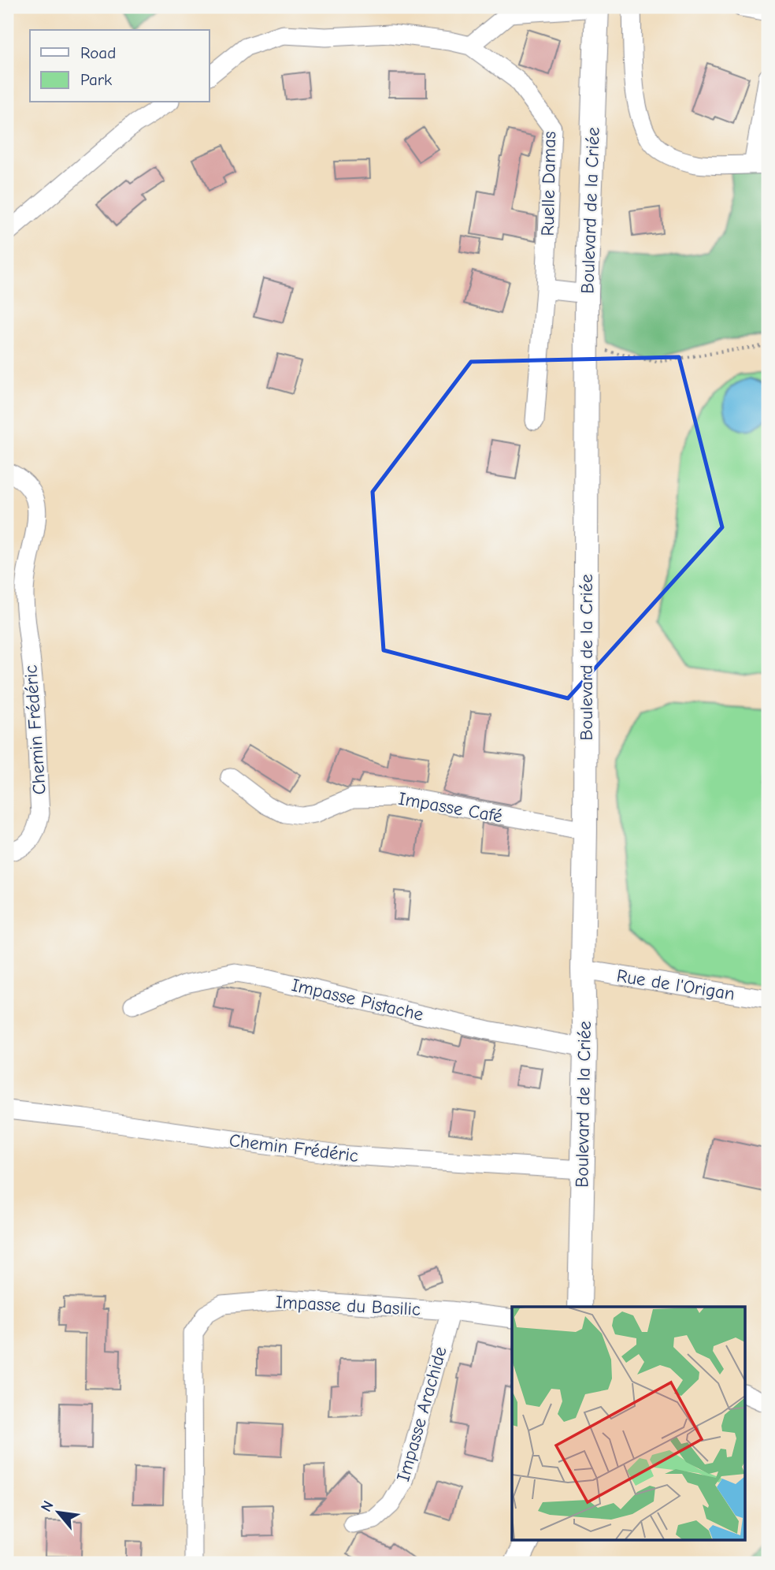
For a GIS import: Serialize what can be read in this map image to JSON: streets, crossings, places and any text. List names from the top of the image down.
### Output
{
  "streets": {
    "main road": ["Boulevard de la Criée"],
    "street": [
      "Ruelle Damas",
      "Chemin Frédéric",
      "Impasse Café",
      "Rue de l'Origan",
      "Impasse Pistache",
      "Impasse du Basilic",
      "Impasse Arachide"
    ]
  },
  "crossings": [
    ["Boulevard de la Criée", "Chemin Frédéric"],
    ["Boulevard de la Criée", "Impasse Café"],
    ["Boulevard de la Criée", "Rue de l'Origan"],
    ["Boulevard de la Criée", "Impasse Pistache"],
    ["Impasse du Basilic", "Impasse Arachide"]
  ],
  "legend": ["Road", "Park"],
  "north": "top left"
}
